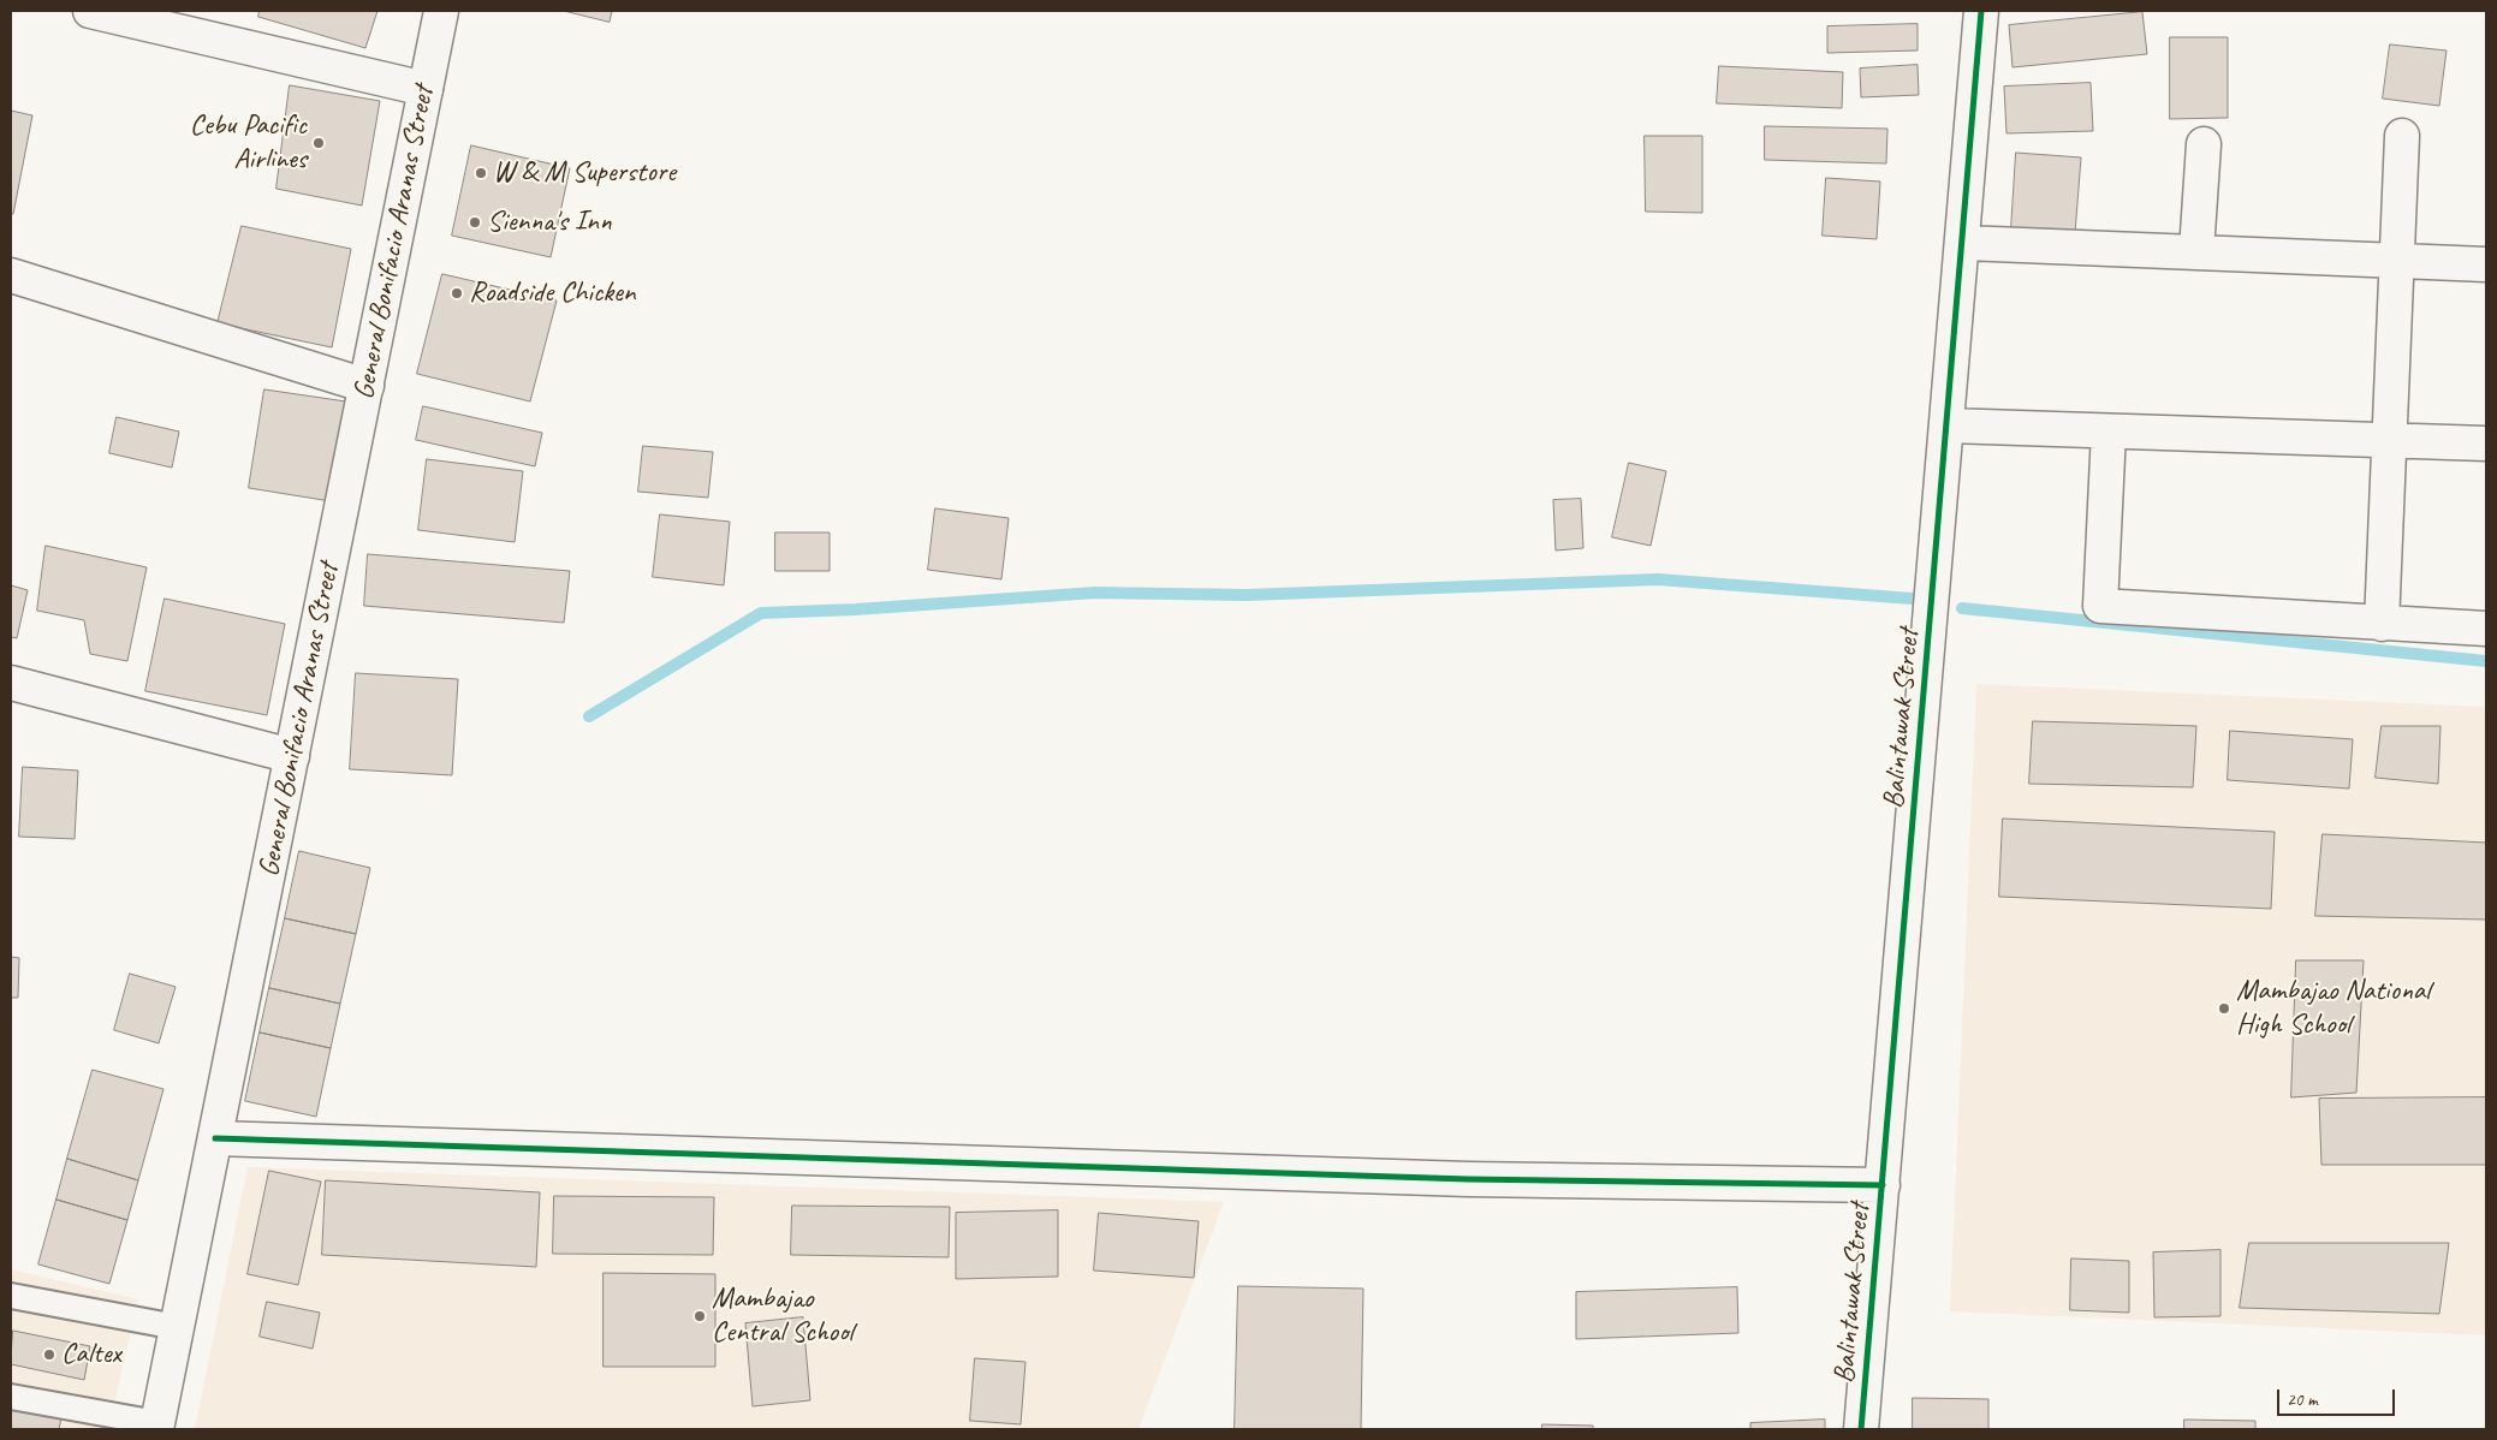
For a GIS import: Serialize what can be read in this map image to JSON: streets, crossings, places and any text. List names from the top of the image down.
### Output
{
  "streets": {
    "street": ["General Bonifacio Aranas Street", "Balintawak Street"]
  },
  "places": [
    "Cebu Pacific Airlines",
    "W & M Superstore",
    "Sienna's Inn",
    "Roadside Chicken",
    "Mambajao National High School",
    "Mambajao Central School",
    "Caltex"
  ],
  "scale_bar": "20 m"
}
